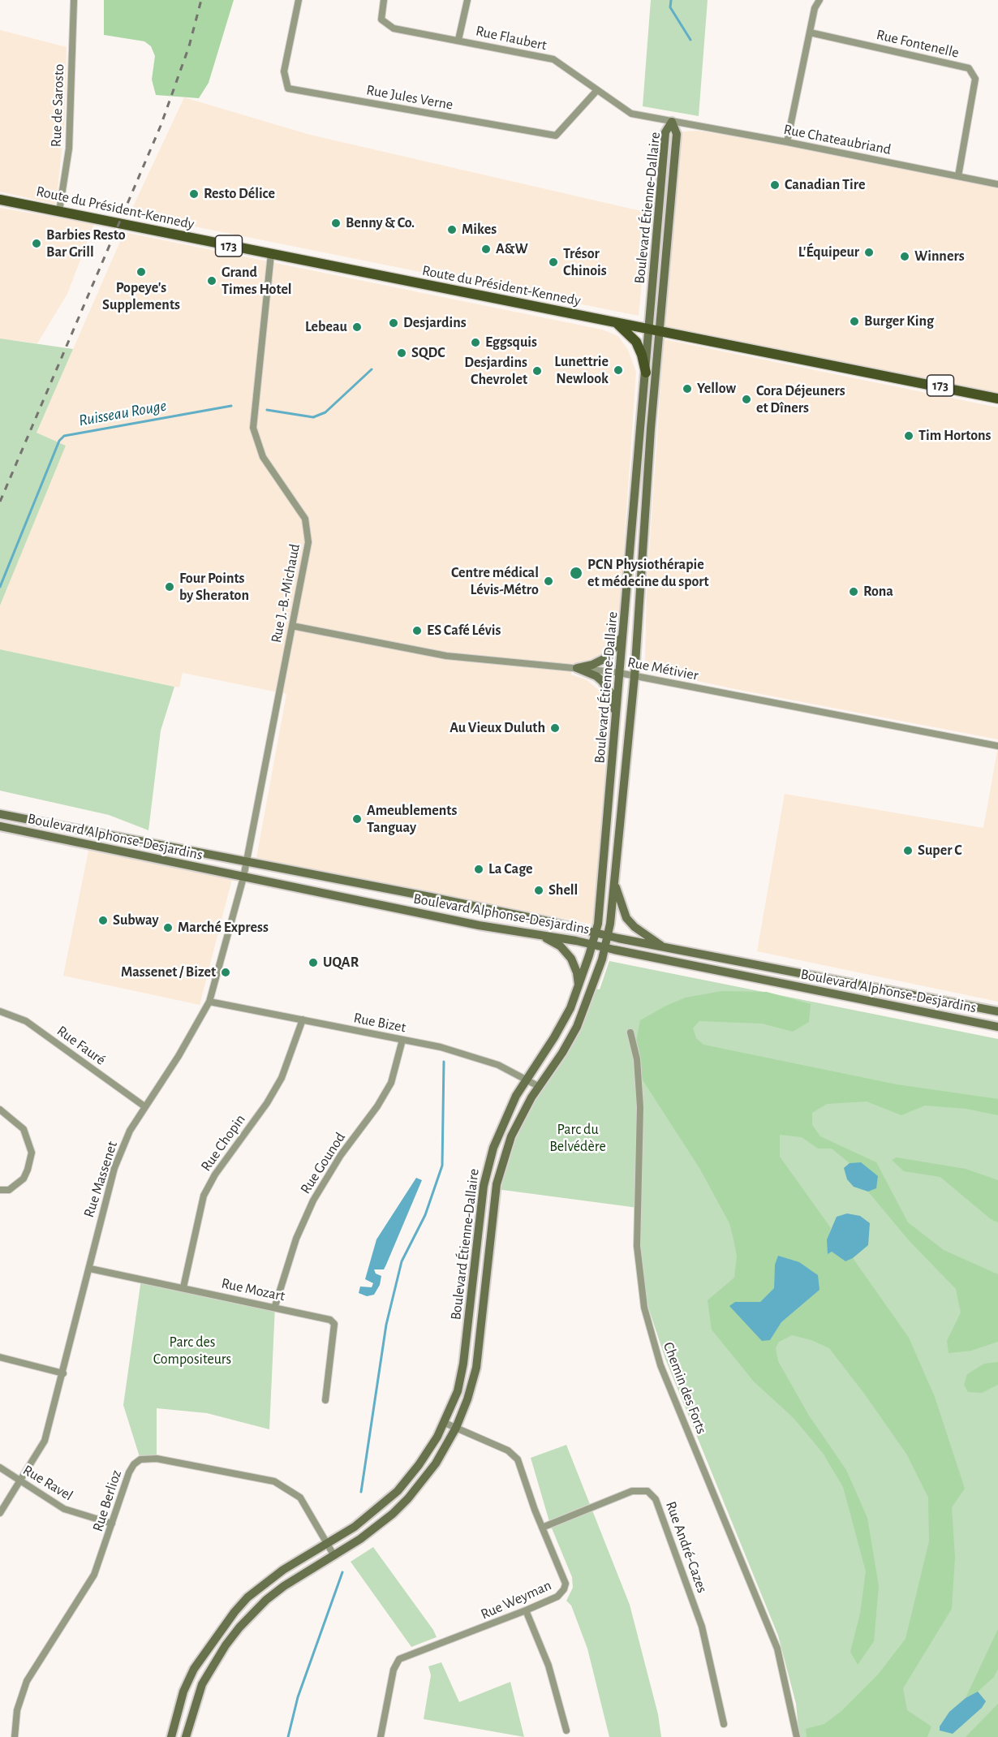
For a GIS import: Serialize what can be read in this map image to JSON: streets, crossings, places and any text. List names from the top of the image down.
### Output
{
  "streets": {
    "main road": ["Route du Président-Kennedy", "173"],
    "street": [
      "Rue Flaubert",
      "Rue Fontenelle",
      "Rue Jules Verne",
      "Rue de Sarosto",
      "Rue Chateaubriand",
      "Boulevard Étienne-Dallaire",
      "Rue J.-B.-Michaud",
      "Rue Métivier",
      "Boulevard Alphonse-Desjardins",
      "Rue Bizet",
      "Rue Fauré",
      "Rue Chopin",
      "Rue Gounod",
      "Rue Massenet",
      "Rue Mozart",
      "Chemin des Forts",
      "Rue Ravel",
      "Rue Berlioz",
      "Rue André-Cazes",
      "Rue Weyman"
    ]
  },
  "crossings": [
    ["Rue Flaubert", "Rue Jules Verne"],
    ["Rue Flaubert", "Rue Chateaubriand"],
    ["Rue Flaubert", "Boulevard Étienne-Dallaire"],
    ["Rue Fontenelle", "Rue Chateaubriand"],
    ["Rue de Sarosto", "Route du Président-Kennedy"],
    ["Rue Chateaubriand", "Boulevard Étienne-Dallaire"],
    ["Route du Président-Kennedy", "Boulevard Étienne-Dallaire"],
    ["Route du Président-Kennedy", "Rue J.-B.-Michaud"],
    ["Boulevard Étienne-Dallaire", "Rue Métivier"],
    ["Boulevard Étienne-Dallaire", "Boulevard Alphonse-Desjardins"],
    ["Boulevard Étienne-Dallaire", "Rue Bizet"],
    ["Boulevard Étienne-Dallaire", "Rue Berlioz"],
    ["Boulevard Étienne-Dallaire", "Rue Weyman"],
    ["Rue J.-B.-Michaud", "Rue Métivier"],
    ["Rue J.-B.-Michaud", "Boulevard Alphonse-Desjardins"],
    ["Rue J.-B.-Michaud", "Rue Massenet"],
    ["Boulevard Alphonse-Desjardins", "Rue Massenet"],
    ["Rue Bizet", "Rue Chopin"],
    ["Rue Bizet", "Rue Gounod"],
    ["Rue Bizet", "Rue Massenet"],
    ["Rue Fauré", "Rue Massenet"],
    ["Rue Chopin", "Rue Mozart"],
    ["Rue Gounod", "Rue Mozart"],
    ["Rue Massenet", "Rue Mozart"],
    ["Rue Massenet", "Rue Ravel"],
    ["Rue Ravel", "Rue Berlioz"],
    ["Rue André-Cazes", "Rue Weyman"]
  ],
  "water": ["Ruisseau Rouge"],
  "parks": ["Parc du Belvédère", "Parc des Compositeurs"],
  "places": [
    "Canadian Tire",
    "Resto Délice",
    "Benny & Co.",
    "Mikes",
    "Barbies Resto Bar Grill",
    "A&W",
    "L'Équipeur",
    "Winners",
    "Trésor Chinois",
    "Popeye's Supplements",
    "Grand Times Hotel",
    "Burger King",
    "Desjardins",
    "Lebeau",
    "Eggsquis",
    "SQDC",
    "Lunettrie Newlook",
    "Desjardins Chevrolet",
    "Yellow",
    "Cora Déjeuners et Dîners",
    "Tim Hortons",
    "PCN Physiothérapie et médecine du sport",
    "Centre médical Lévis-Métro",
    "Four Points by Sheraton",
    "Rona",
    "ES Café Lévis",
    "Au Vieux Duluth",
    "Ameublements Tanguay",
    "Super C",
    "La Cage",
    "Shell",
    "Subway",
    "Marché Express",
    "UQAR",
    "Massenet / Bizet"
  ]
}
